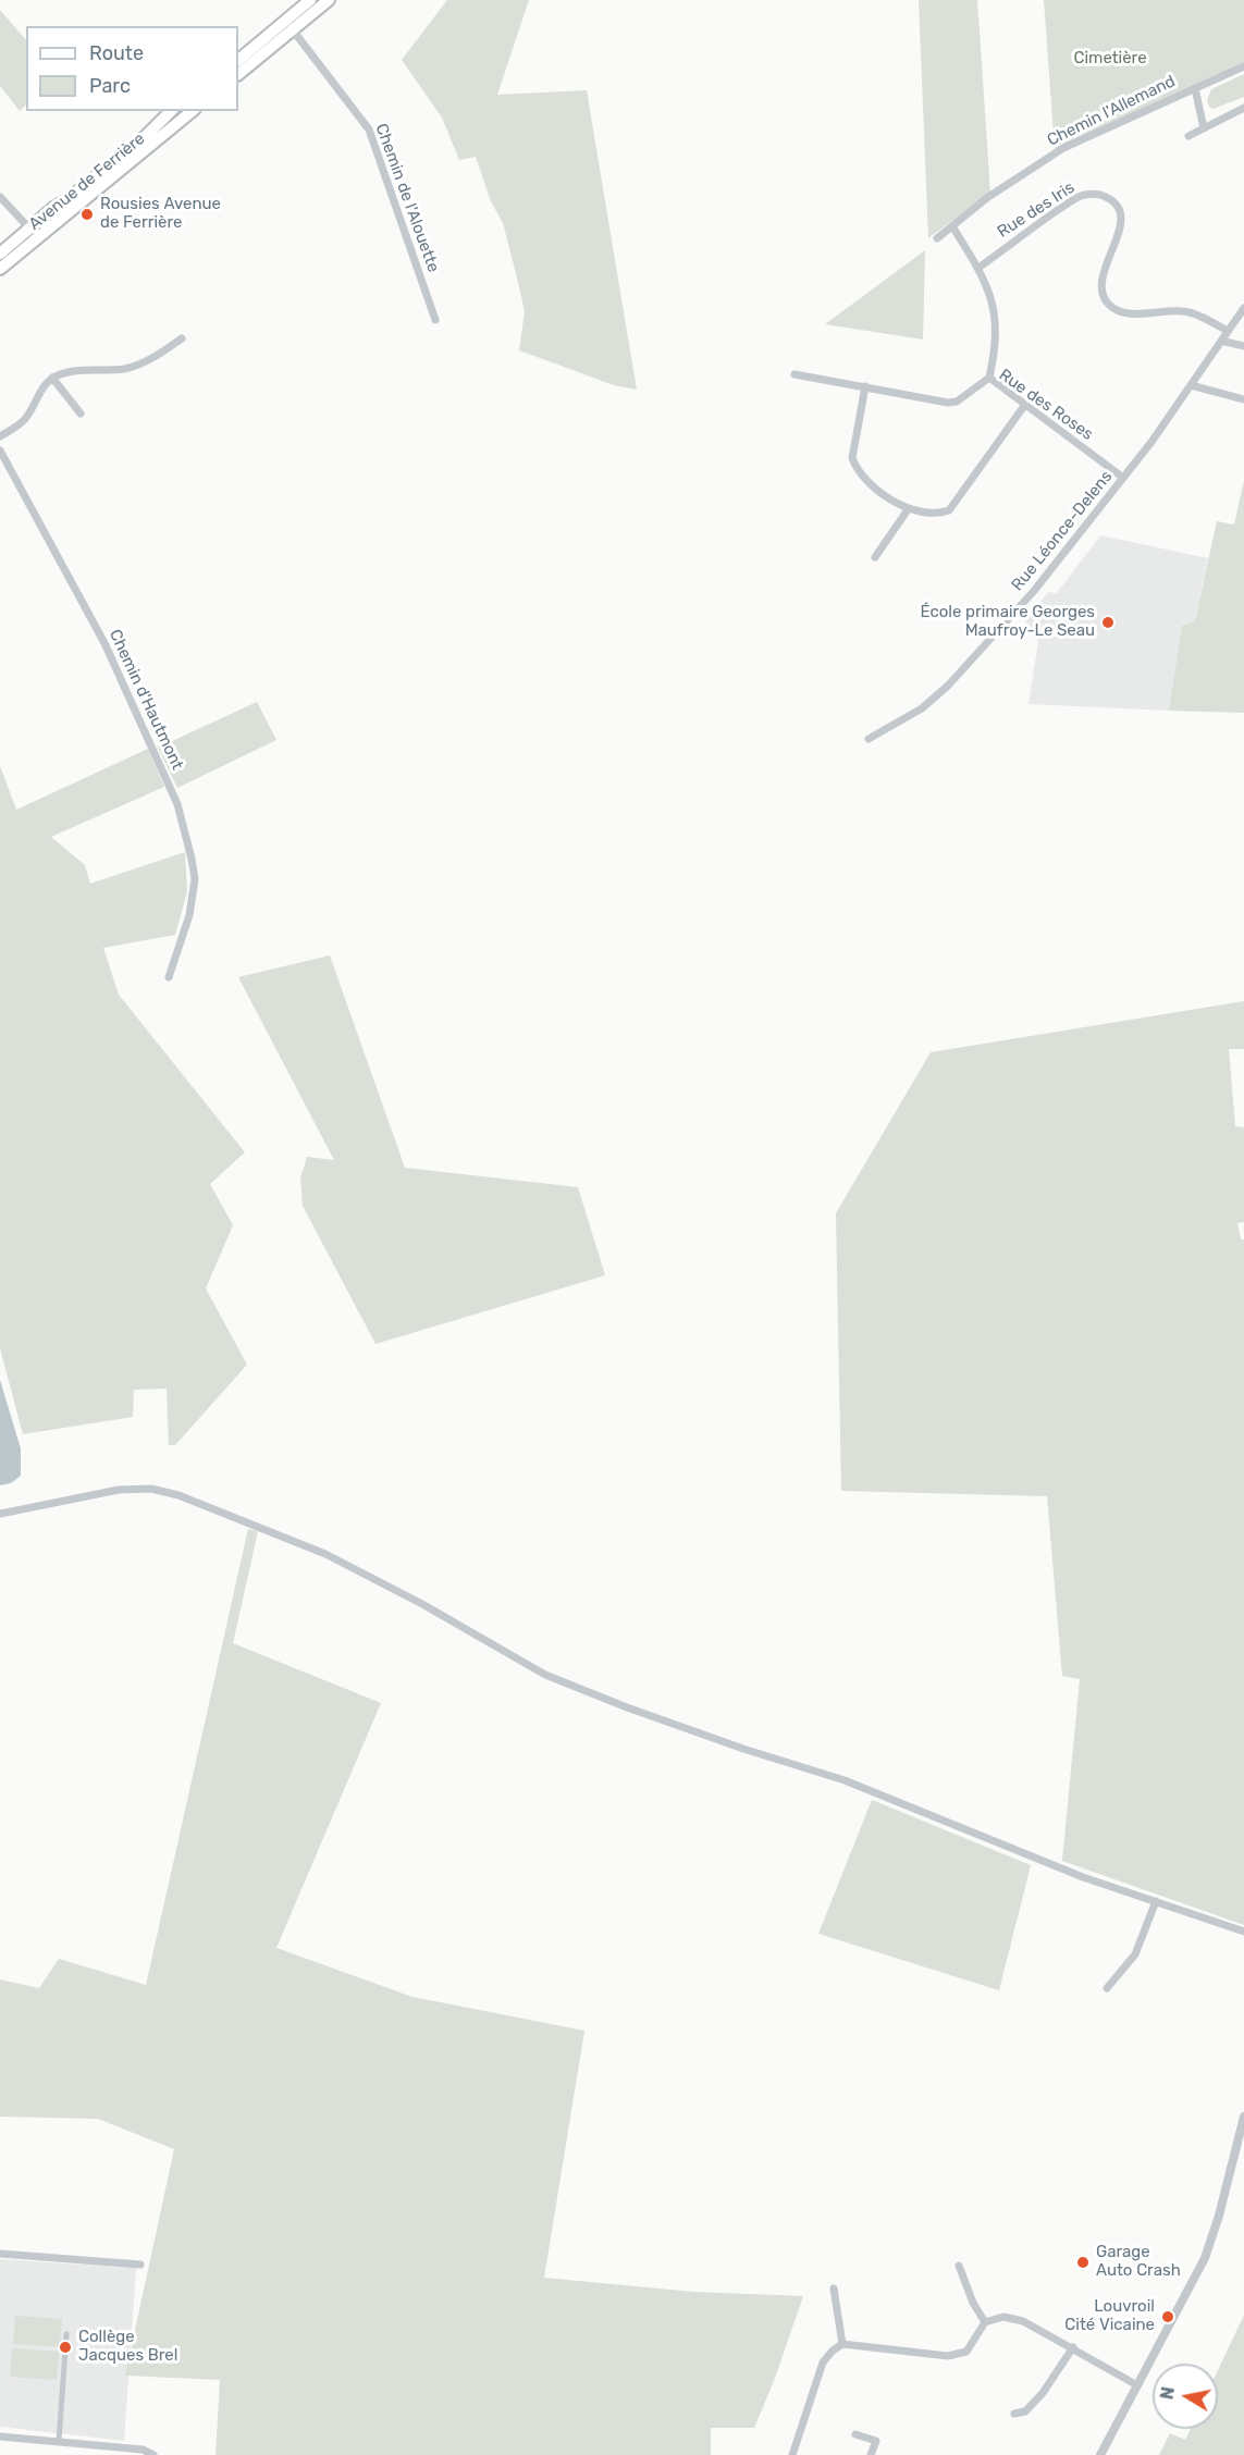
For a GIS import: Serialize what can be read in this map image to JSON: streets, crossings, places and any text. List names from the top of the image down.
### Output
{
  "streets": {
    "main road": ["Avenue de Ferrière"],
    "street": [
      "Chemin l'Allemand",
      "Chemin de l'Alouette",
      "Rue des Iris",
      "Rue des Roses",
      "Rue Léonce-Delens",
      "Chemin d'Hautmont"
    ]
  },
  "crossings": [
    ["Rue des Iris", "Rue Léonce-Delens"],
    ["Rue des Roses", "Rue Léonce-Delens"]
  ],
  "parks": ["Cimetière"],
  "places": [
    "Rousies Avenue de Ferrière",
    "École primaire Georges Maufroy-Le Seau",
    "Garage Auto Crash",
    "Louvroil Cité Vicaine",
    "Collège Jacques Brel"
  ],
  "legend": ["Route", "Parc"],
  "north": "left"
}
